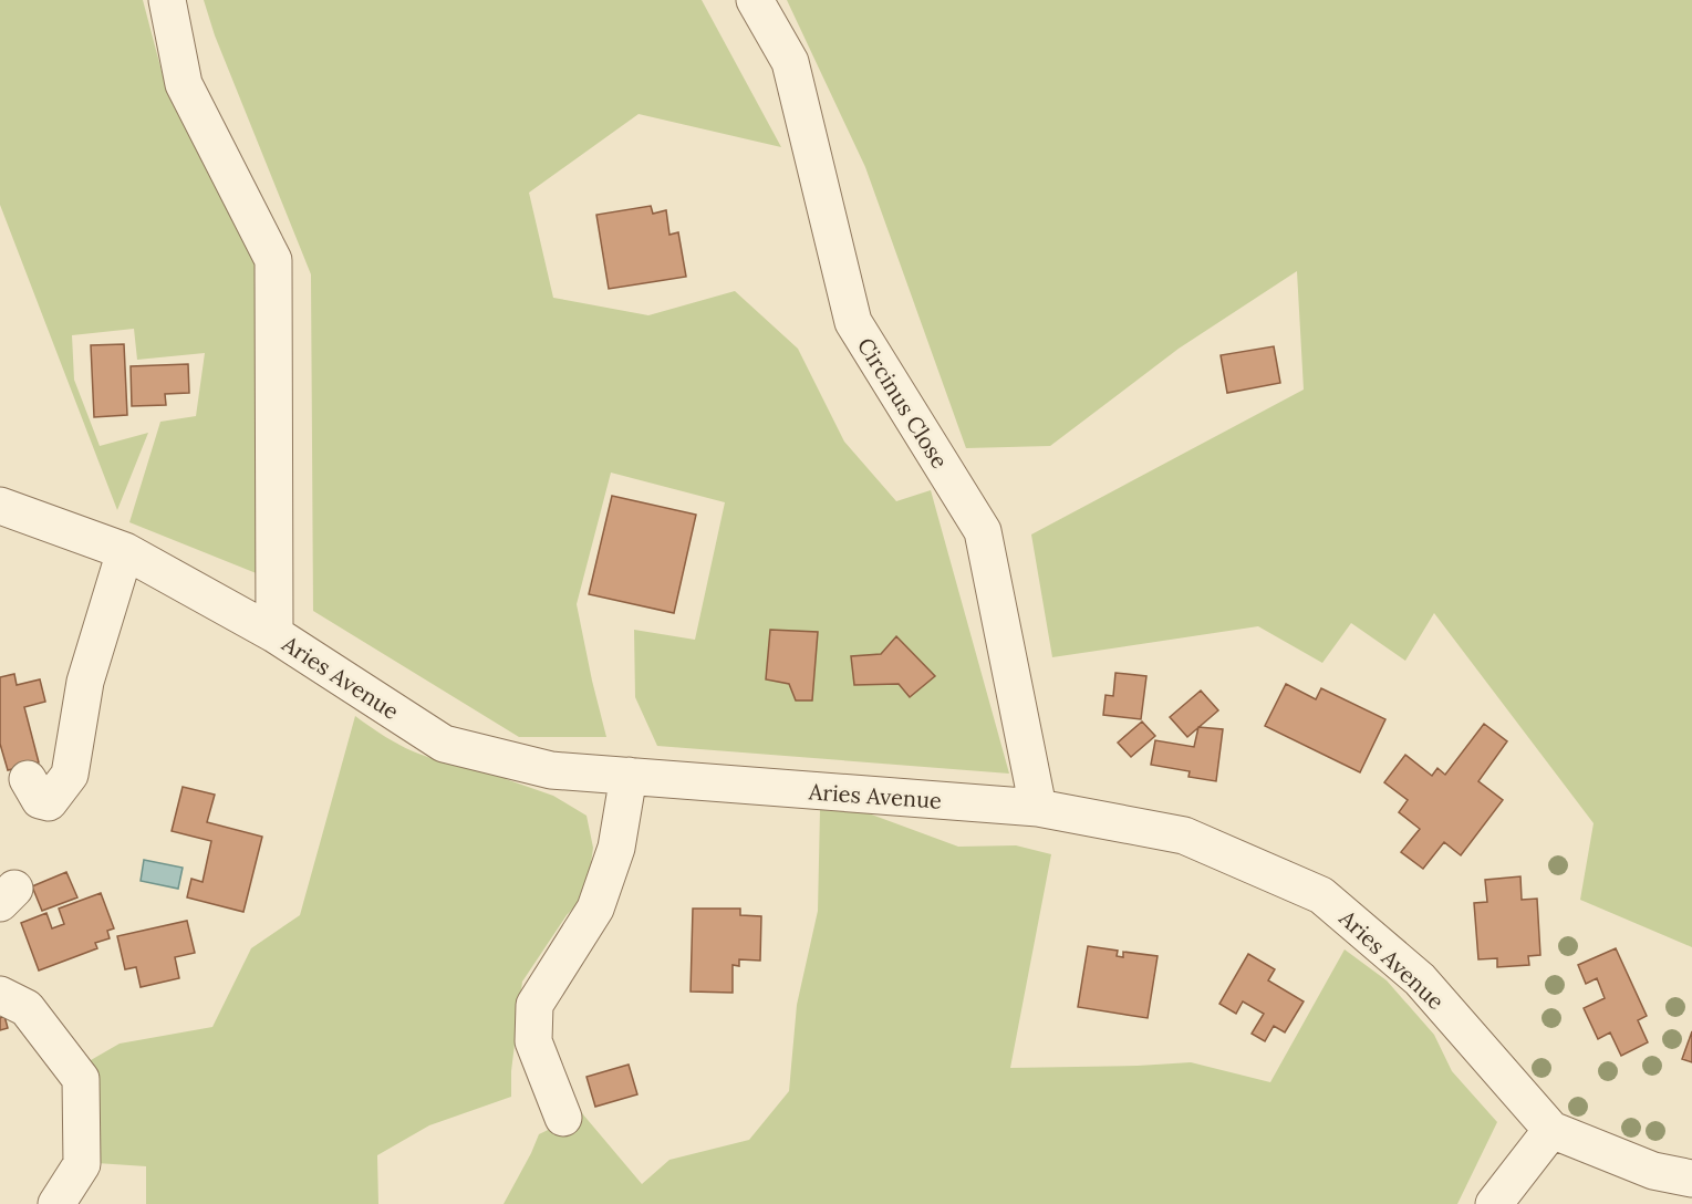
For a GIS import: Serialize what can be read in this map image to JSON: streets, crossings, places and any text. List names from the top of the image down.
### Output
{
  "streets": {
    "street": ["Circinus Close", "Aries Avenue"]
  },
  "crossings": [
    ["Circinus Close", "Aries Avenue"]
  ]
}
